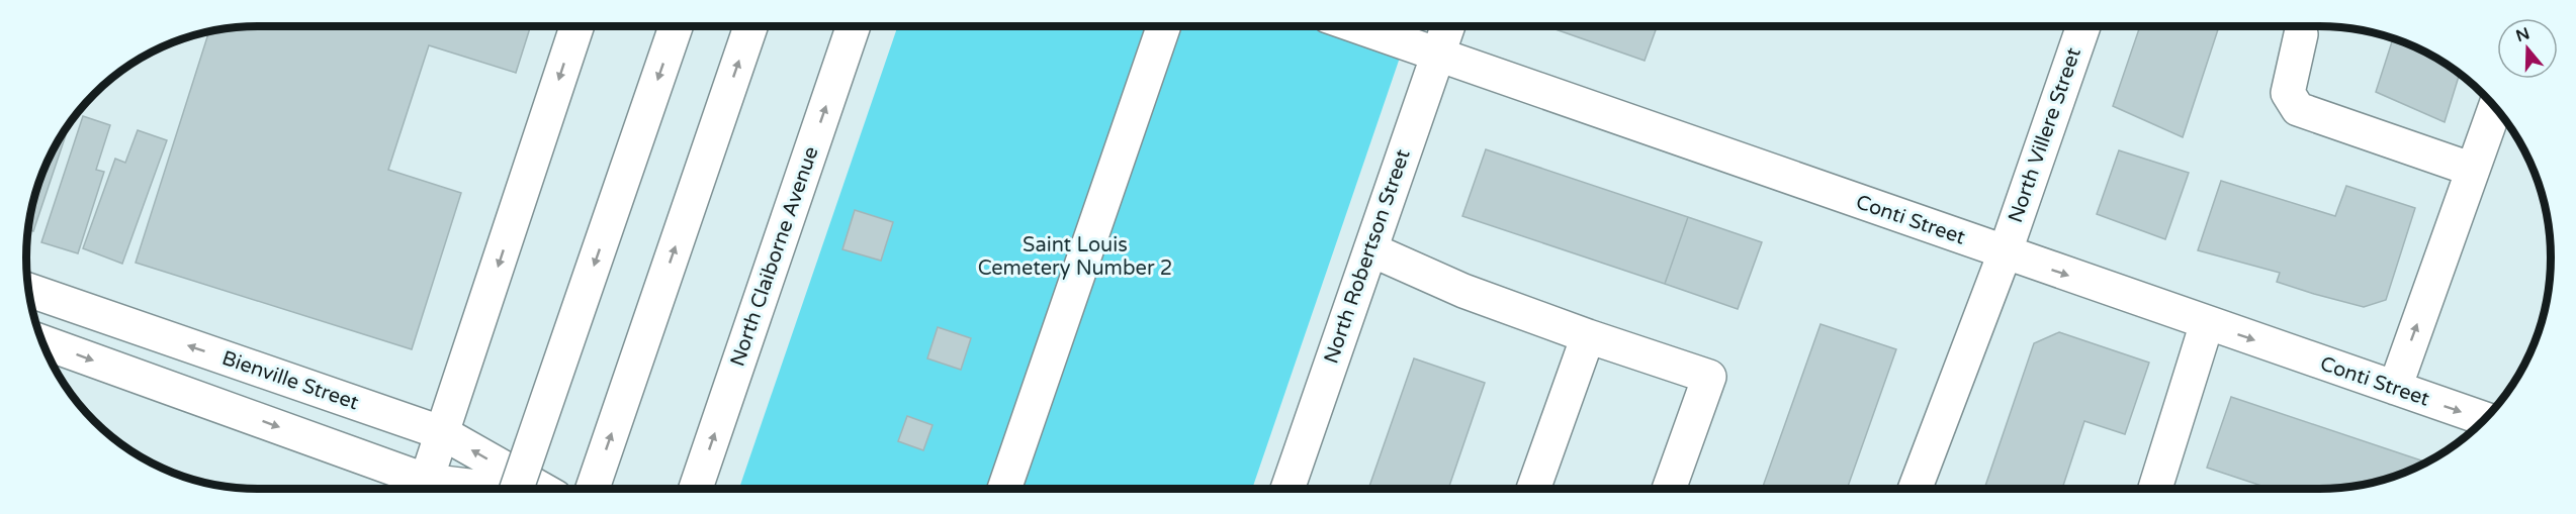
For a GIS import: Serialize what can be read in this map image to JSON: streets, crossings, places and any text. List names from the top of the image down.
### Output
{
  "streets": {
    "main road": [
      "North Villere Street",
      "Conti Street",
      "North Claiborne Avenue",
      "North Robertson Street",
      "Bienville Street"
    ]
  },
  "crossings": [
    ["North Villere Street", "Conti Street"],
    ["Conti Street", "North Robertson Street"]
  ],
  "one_way": ["Conti Street"],
  "parks": ["Saint Louis Cemetery Number 2"],
  "north": "top"
}
